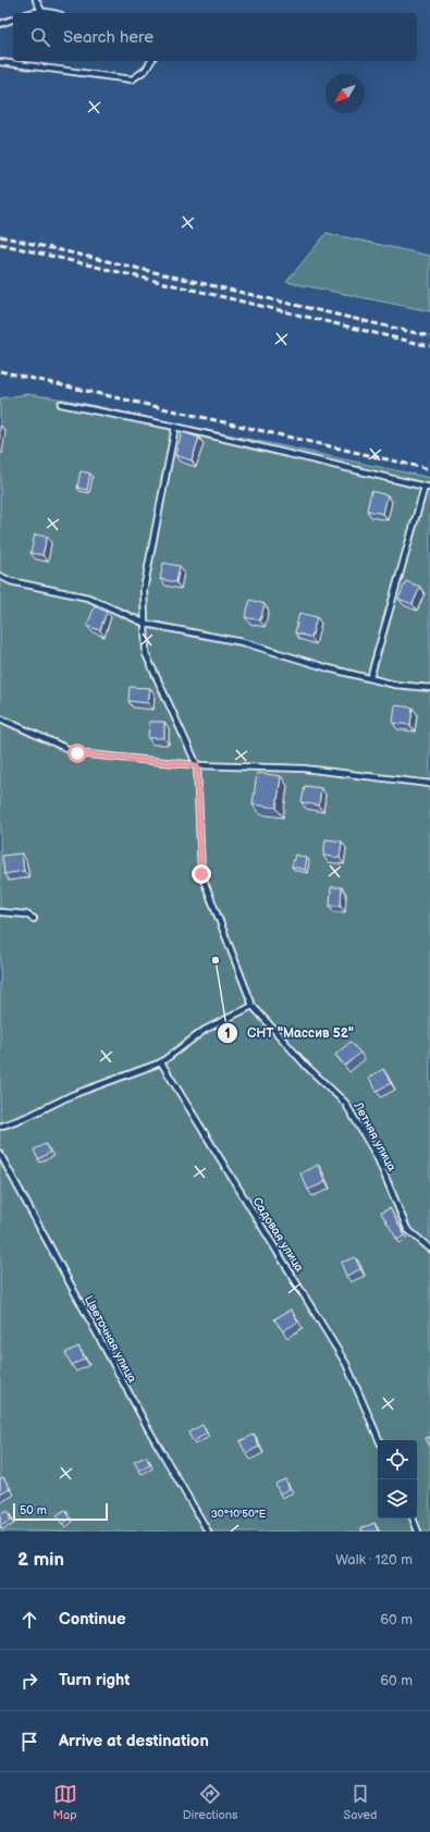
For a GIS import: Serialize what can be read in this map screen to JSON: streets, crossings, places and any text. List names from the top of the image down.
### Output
{
  "streets": {
    "lane": ["Летняя улица", "Садовая улица", "Цветочная улица"]
  },
  "places": ["СНТ \"Массив 52\""],
  "scale_bar": "50 m",
  "north": "bottom left",
  "page": {
    "search": "Search here",
    "scale": "50 m",
    "heading": ["2 min", "Walk · 120 m"],
    "list": [
      ["Continue", "60 m"],
      ["Turn right", "60 m"],
      "Arrive at destination"
    ],
    "nav": ["Map", "Directions", "Saved"]
  },
  "coordinates": ["30°10'50\"E"]
}
